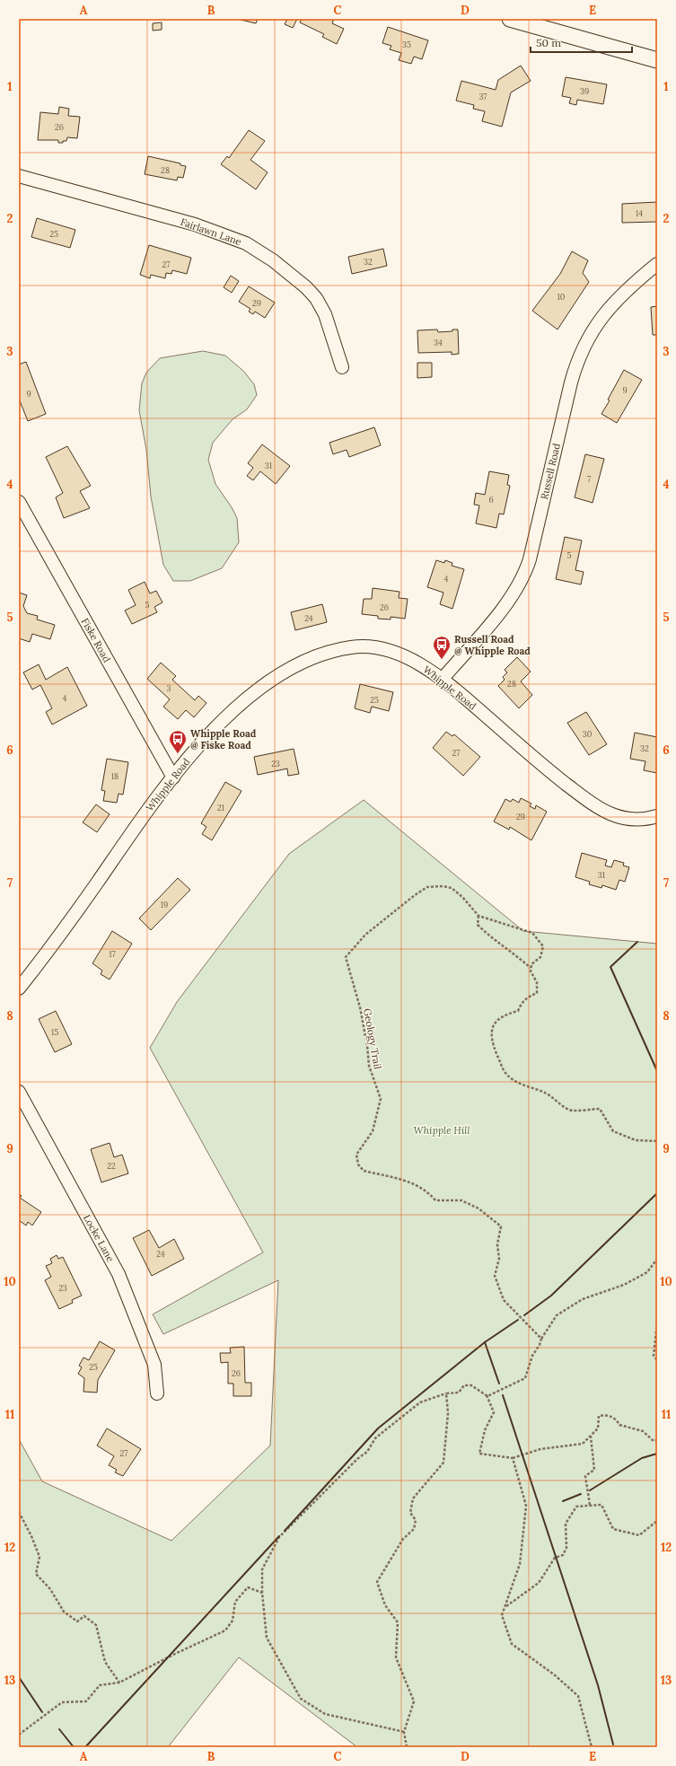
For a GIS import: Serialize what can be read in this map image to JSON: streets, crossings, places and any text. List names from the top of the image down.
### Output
{
  "streets": {
    "street": [
      "Fairlawn Lane",
      "Russell Road",
      "Fiske Road",
      "Whipple Road",
      "Locke Lane"
    ],
    "path": ["Geology Trail"]
  },
  "crossings": [
    ["Russell Road", "Whipple Road"],
    ["Fiske Road", "Whipple Road"]
  ],
  "parks": ["Whipple Hill"],
  "places": {
    "bus stop": ["Russell Road @ Whipple Road", "Whipple Road @ Fiske Road"]
  },
  "house_numbers": [
    "35",
    "39",
    "37",
    "26",
    "28",
    "14",
    "25",
    "32",
    "27",
    "10",
    "29",
    "34",
    "9",
    "9",
    "31",
    "7",
    "6",
    "5",
    "4",
    "5",
    "26",
    "24",
    "28",
    "3",
    "4",
    "25",
    "30",
    "32",
    "27",
    "23",
    "18",
    "21",
    "29",
    "31",
    "19",
    "17",
    "15",
    "22",
    "24",
    "23",
    "25",
    "26",
    "27"
  ],
  "scale_bar": "50 m",
  "grid": {
    "columns": [
      "A",
      "B",
      "C",
      "D",
      "E"
    ],
    "rows": [
      "1",
      "2",
      "3",
      "4",
      "5",
      "6",
      "7",
      "8",
      "9",
      "10",
      "11",
      "12",
      "13"
    ]
  }
}
